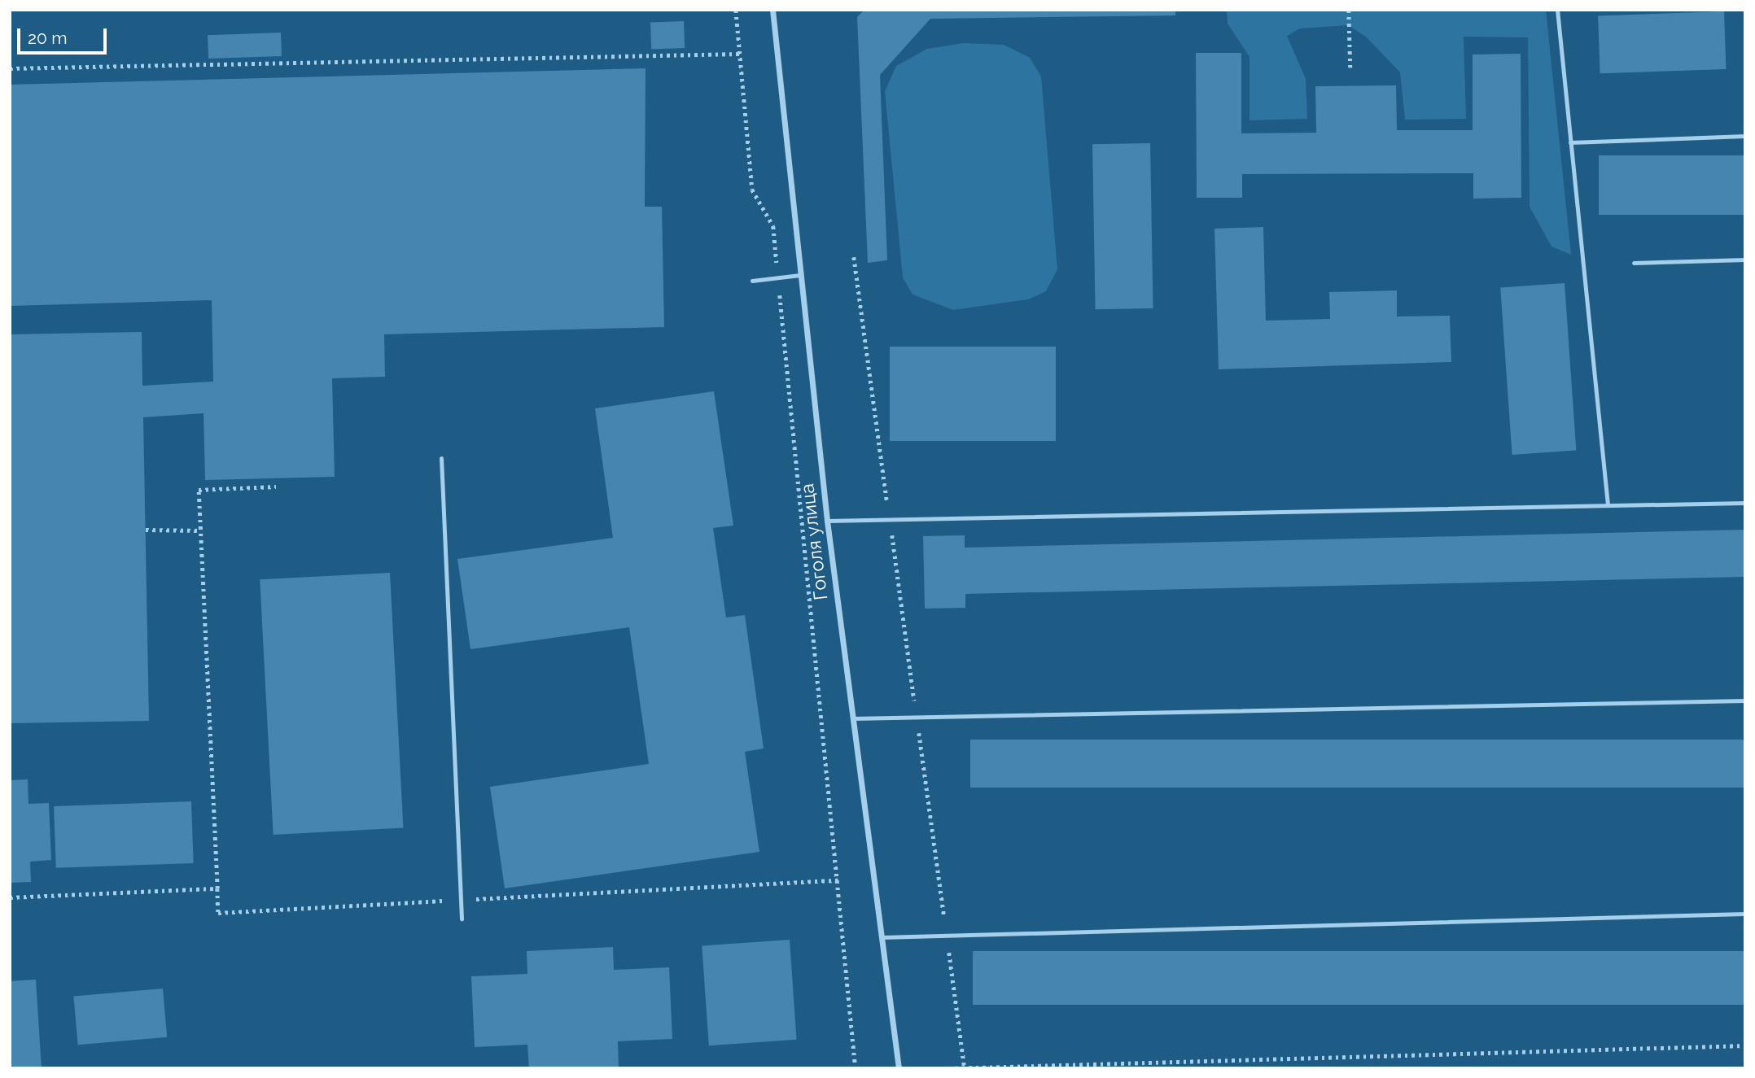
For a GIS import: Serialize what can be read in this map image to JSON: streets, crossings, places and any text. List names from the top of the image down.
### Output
{
  "streets": {
    "street": ["Гоголя улица"]
  },
  "scale_bar": "20 m"
}
